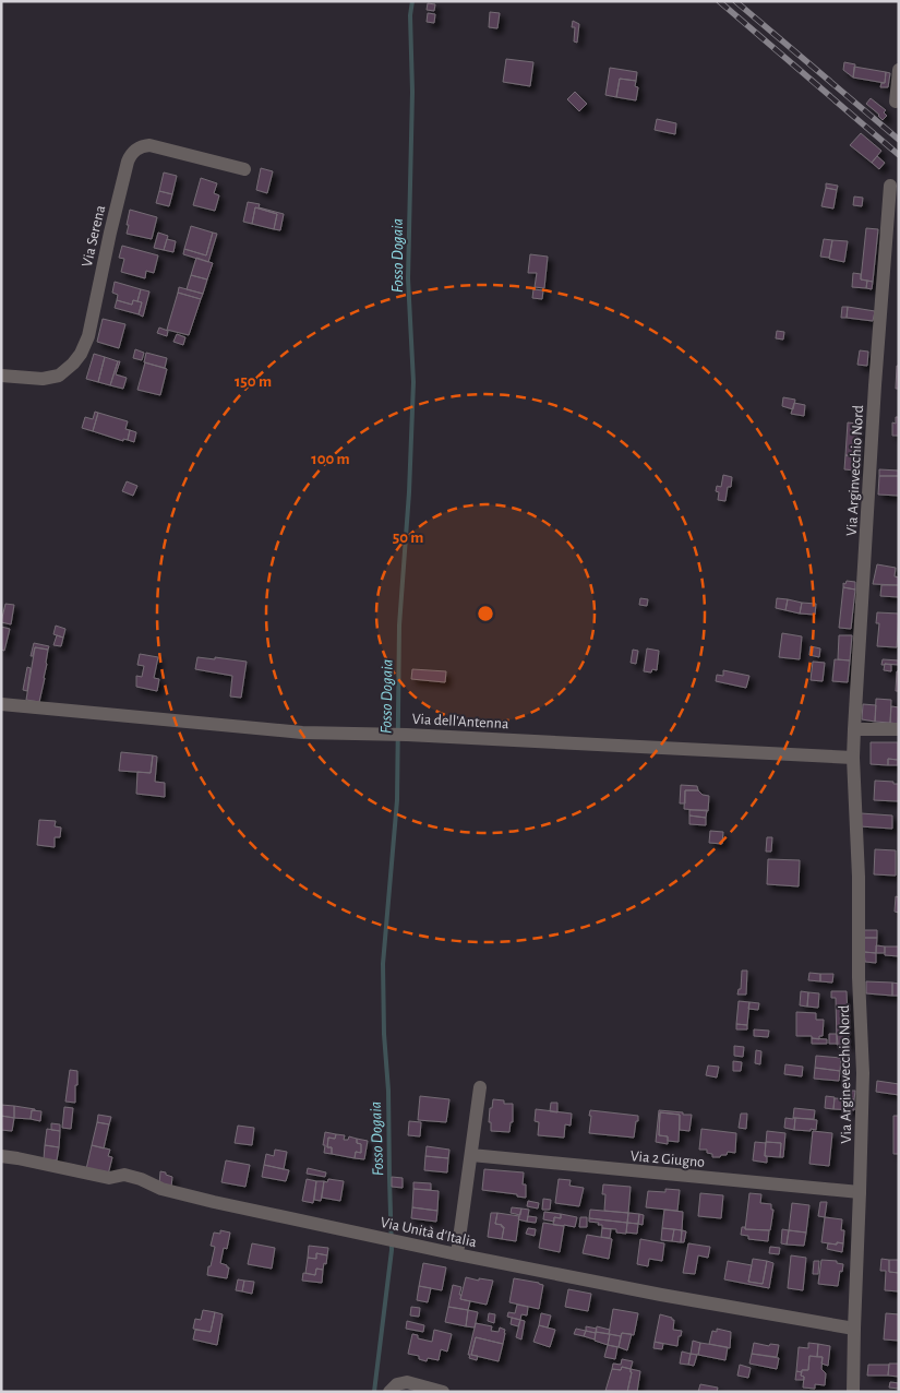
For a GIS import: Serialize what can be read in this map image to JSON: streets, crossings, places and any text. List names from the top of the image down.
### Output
{
  "streets": {
    "street": [
      "Via Serena",
      "Via Arginvecchio Nord",
      "Via dell'Antenna",
      "Via Arginevecchio Nord",
      "Via 2 Giugno",
      "Via Unità d'Italia"
    ]
  },
  "crossings": [
    ["Via Arginvecchio Nord", "Via dell'Antenna"],
    ["Via Arginvecchio Nord", "Via Arginevecchio Nord"],
    ["Via dell'Antenna", "Via Arginevecchio Nord"],
    ["Via Arginevecchio Nord", "Via 2 Giugno"],
    ["Via Arginevecchio Nord", "Via Unità d'Italia"]
  ],
  "water": ["Fosso Dogaia"],
  "rings": ["150 m", "100 m", "50 m"]
}
